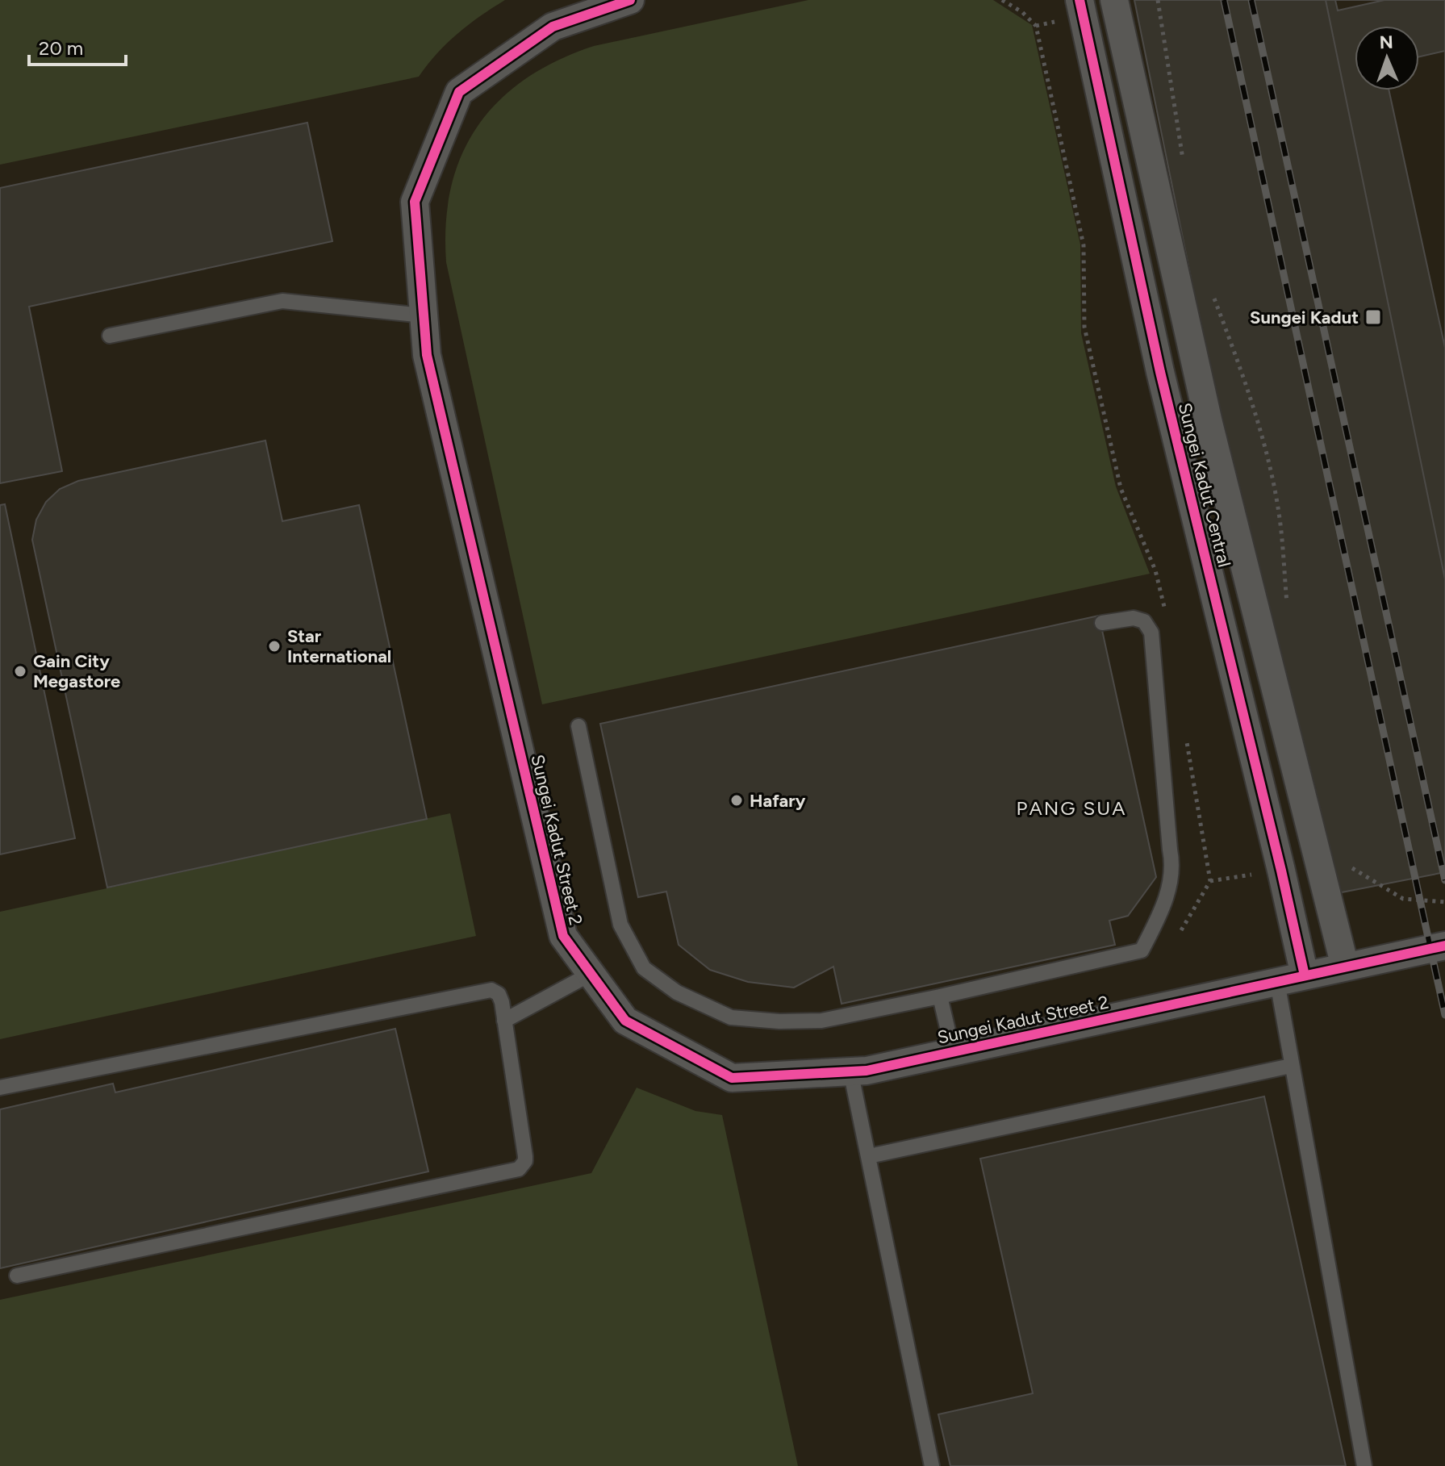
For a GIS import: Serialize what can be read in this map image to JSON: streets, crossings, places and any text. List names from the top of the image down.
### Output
{
  "streets": {
    "street": ["Sungei Kadut Central", "Sungei Kadut Street 2"]
  },
  "crossings": [
    ["Sungei Kadut Central", "Sungei Kadut Street 2"]
  ],
  "districts": ["PANG SUA"],
  "places": {
    "transit": ["Sungei Kadut"],
    "other": ["Star International", "Gain City Megastore", "Hafary"]
  },
  "scale_bar": "20 m",
  "north": "top"
}
